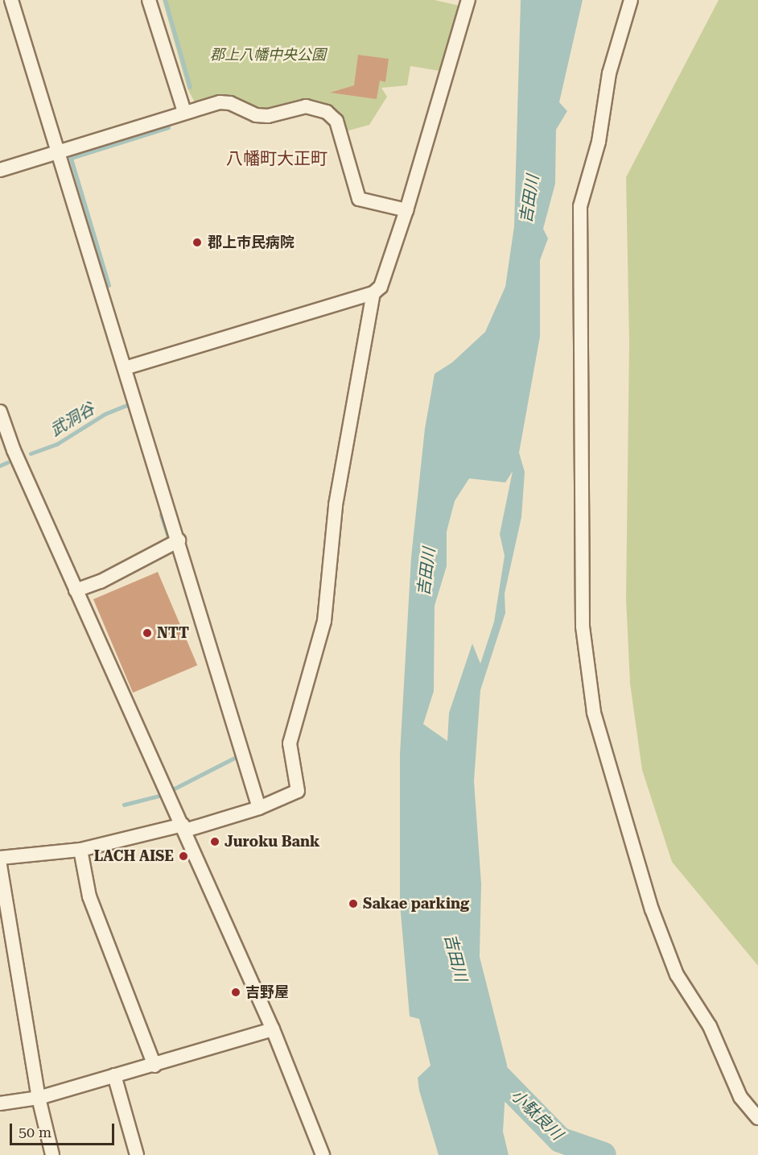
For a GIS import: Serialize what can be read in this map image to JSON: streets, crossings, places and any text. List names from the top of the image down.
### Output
{
  "districts": ["八幡町大正町"],
  "water": ["吉田川", "武洞谷", "小駄良川"],
  "parks": ["郡上八幡中央公園"],
  "places": [
    "郡上市民病院",
    "NTT",
    "Juroku Bank",
    "LACH AISE",
    "Sakae parking",
    "吉野屋"
  ],
  "scale_bar": "50 m"
}
